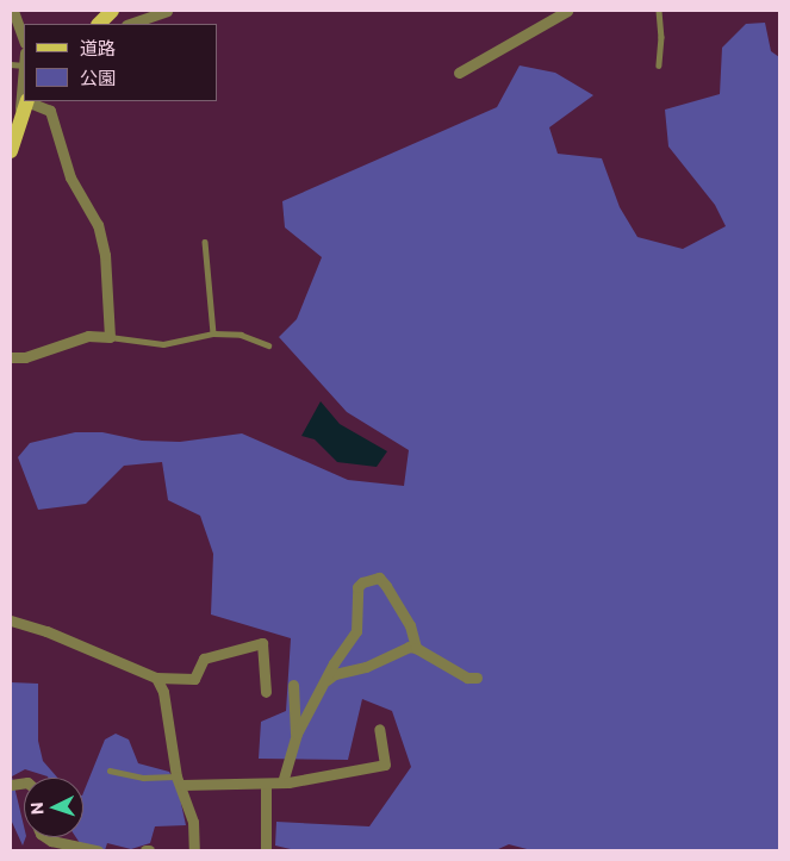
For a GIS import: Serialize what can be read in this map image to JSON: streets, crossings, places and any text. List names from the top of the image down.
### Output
{
  "legend": ["道路", "公園"],
  "north": "left"
}
